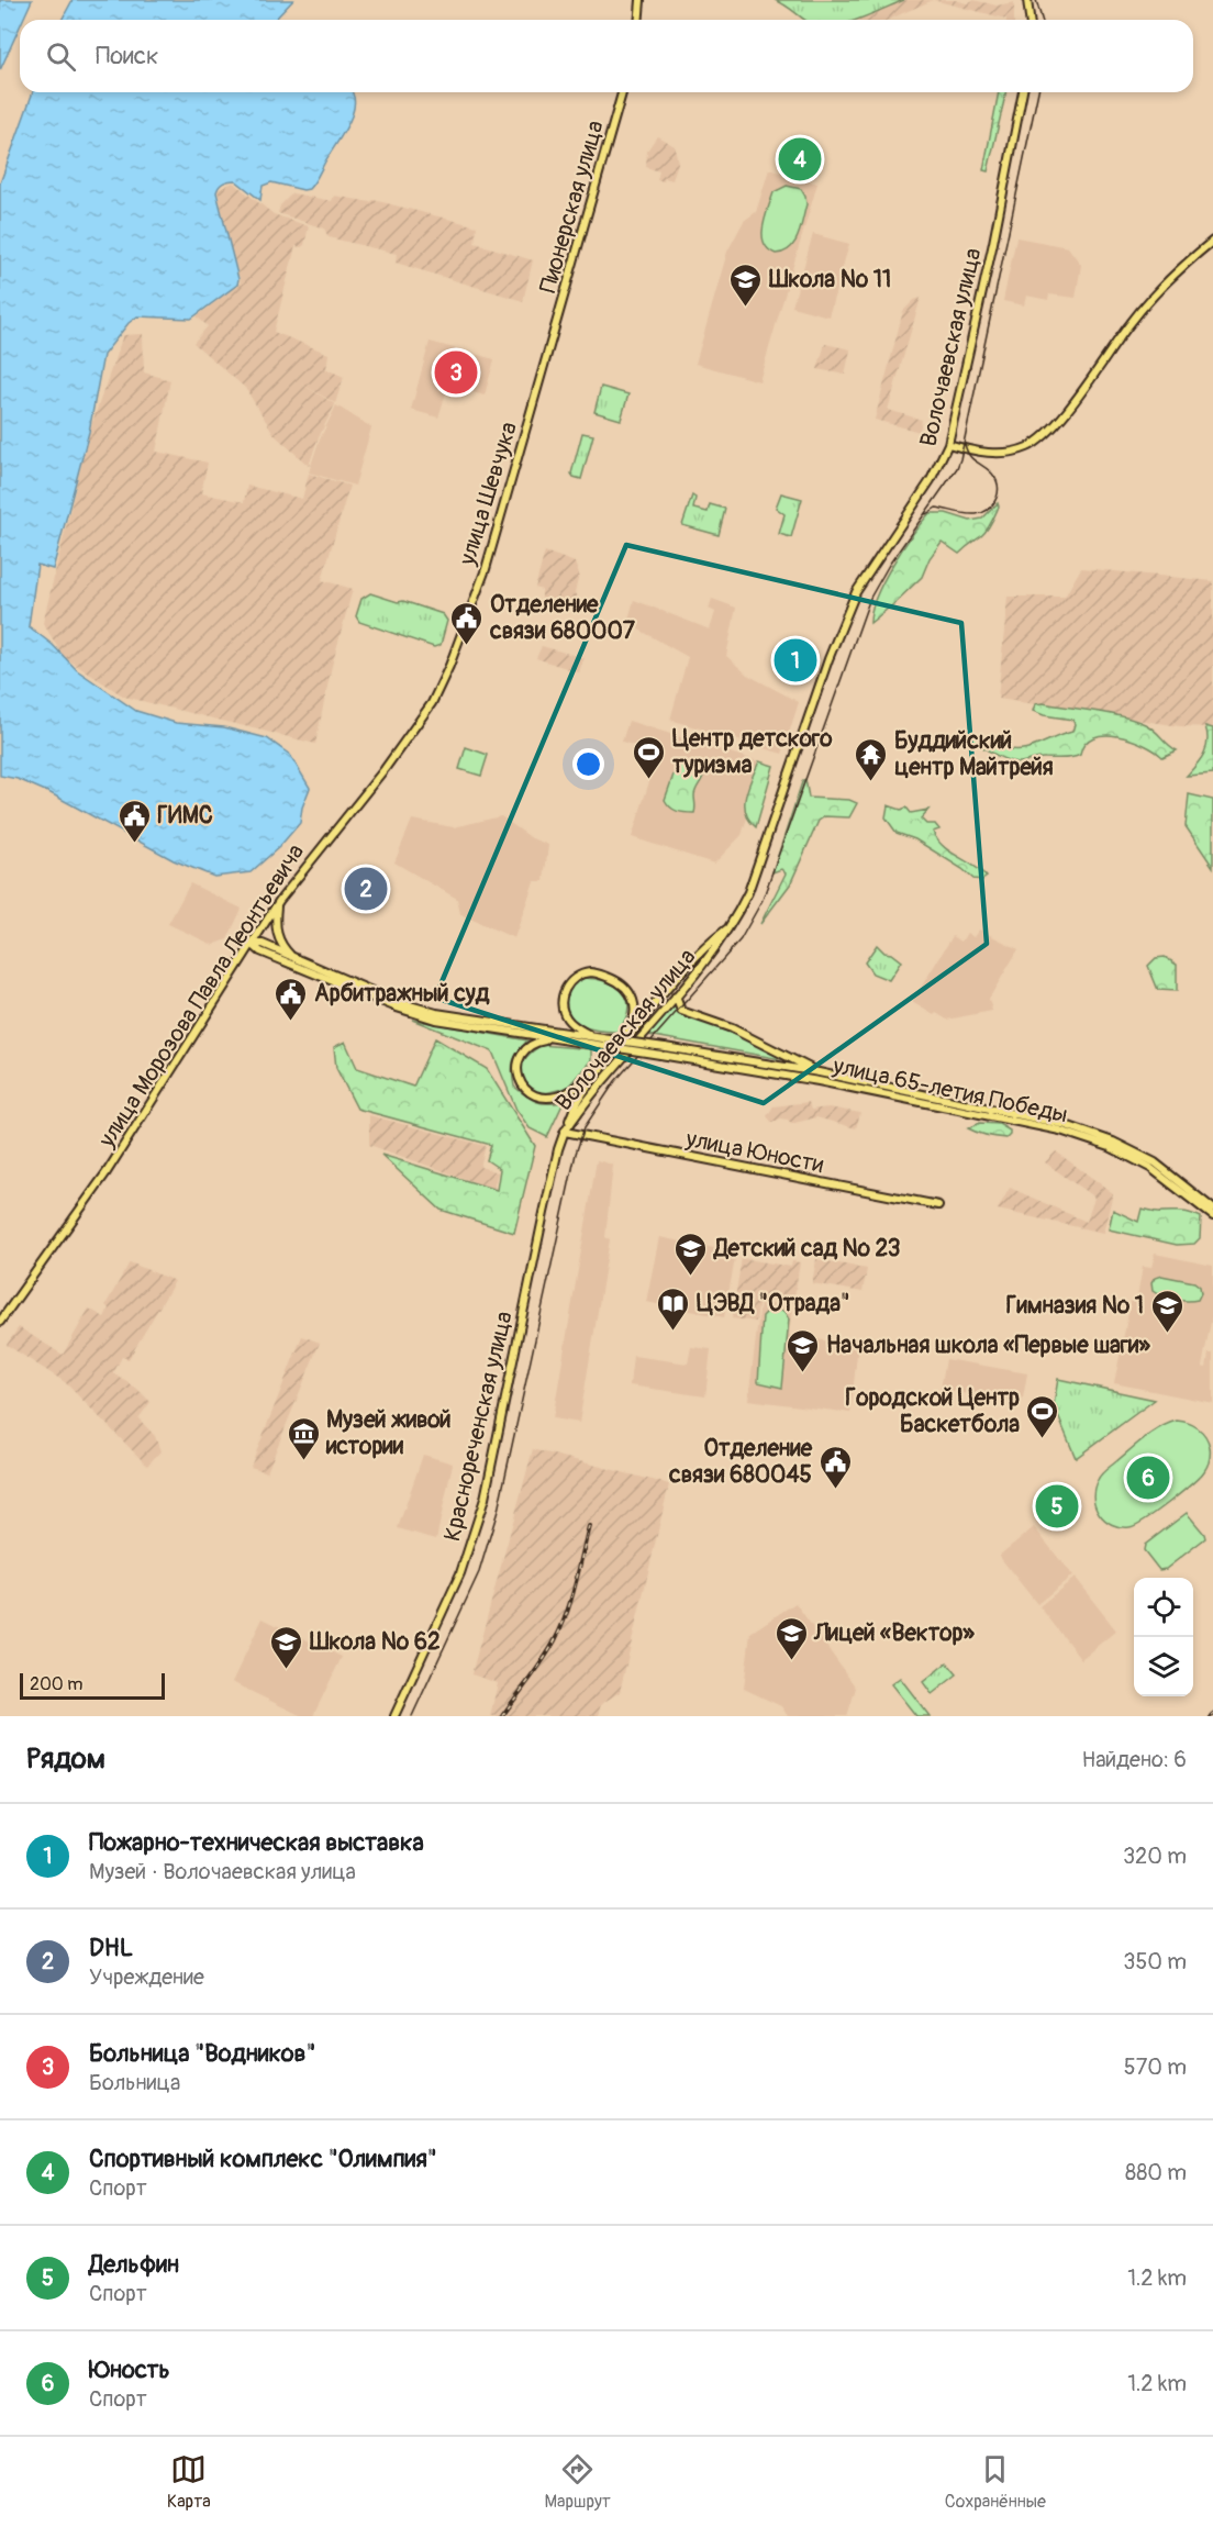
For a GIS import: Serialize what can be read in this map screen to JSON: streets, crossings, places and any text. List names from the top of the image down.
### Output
{
  "streets": {
    "main road": [
      "Пионерская улица",
      "Волочаевская улица",
      "улица Шевчука",
      "улица Морозова Павла Леонтьевича",
      "улица 65-летия Победы",
      "улица Юности",
      "Краснореченская улица"
    ]
  },
  "crossings": [
    ["Пионерская улица", "улица Шевчука"],
    ["Волочаевская улица", "улица Юности"],
    ["Волочаевская улица", "Краснореченская улица"],
    ["улица Шевчука", "улица Морозова Павла Леонтьевича"],
    ["улица Юности", "Краснореченская улица"]
  ],
  "places": {
    "school or university": [
      "Школа № 11",
      "Детский сад № 23",
      "Гимназия № 1",
      "Начальная школа «Первые шаги»",
      "Лицей «Вектор»",
      "Школа № 62"
    ],
    "public building": [
      "Отделение связи 680007",
      "ГИМС",
      "Арбитражный суд",
      "Отделение связи 680045"
    ],
    "sports": ["Центр детского туризма", "Городской Центр Баскетбола"],
    "temple": ["Буддийский центр Майтрейя"],
    "library": ["ЦЭВД \"Отрада\""],
    "museum": ["Музей живой истории"]
  },
  "scale_bar": "200 m",
  "page": {
    "search": "Поиск",
    "pins": [
      "4",
      "3",
      "1",
      "2",
      "6",
      "5"
    ],
    "scale": "200 m",
    "heading": ["Рядом", "Найдено: 6"],
    "list": [
      {
        "mark": "1",
        "name": "Пожарно-техническая выставка",
        "note": "Музей · Волочаевская улица",
        "value": "320 m"
      },
      {
        "mark": "2",
        "name": "DHL",
        "note": "Учреждение",
        "value": "350 m"
      },
      {
        "mark": "3",
        "name": "Больница \"Водников\"",
        "note": "Больница",
        "value": "570 m"
      },
      {
        "mark": "4",
        "name": "Спортивный комплекс \"Олимпия\"",
        "note": "Спорт",
        "value": "880 m"
      },
      {
        "mark": "5",
        "name": "Дельфин",
        "note": "Спорт",
        "value": "1.2 km"
      },
      {
        "mark": "6",
        "name": "Юность",
        "note": "Спорт",
        "value": "1.2 km"
      }
    ],
    "nav": ["Карта", "Маршрут", "Сохранённые"]
  }
}
